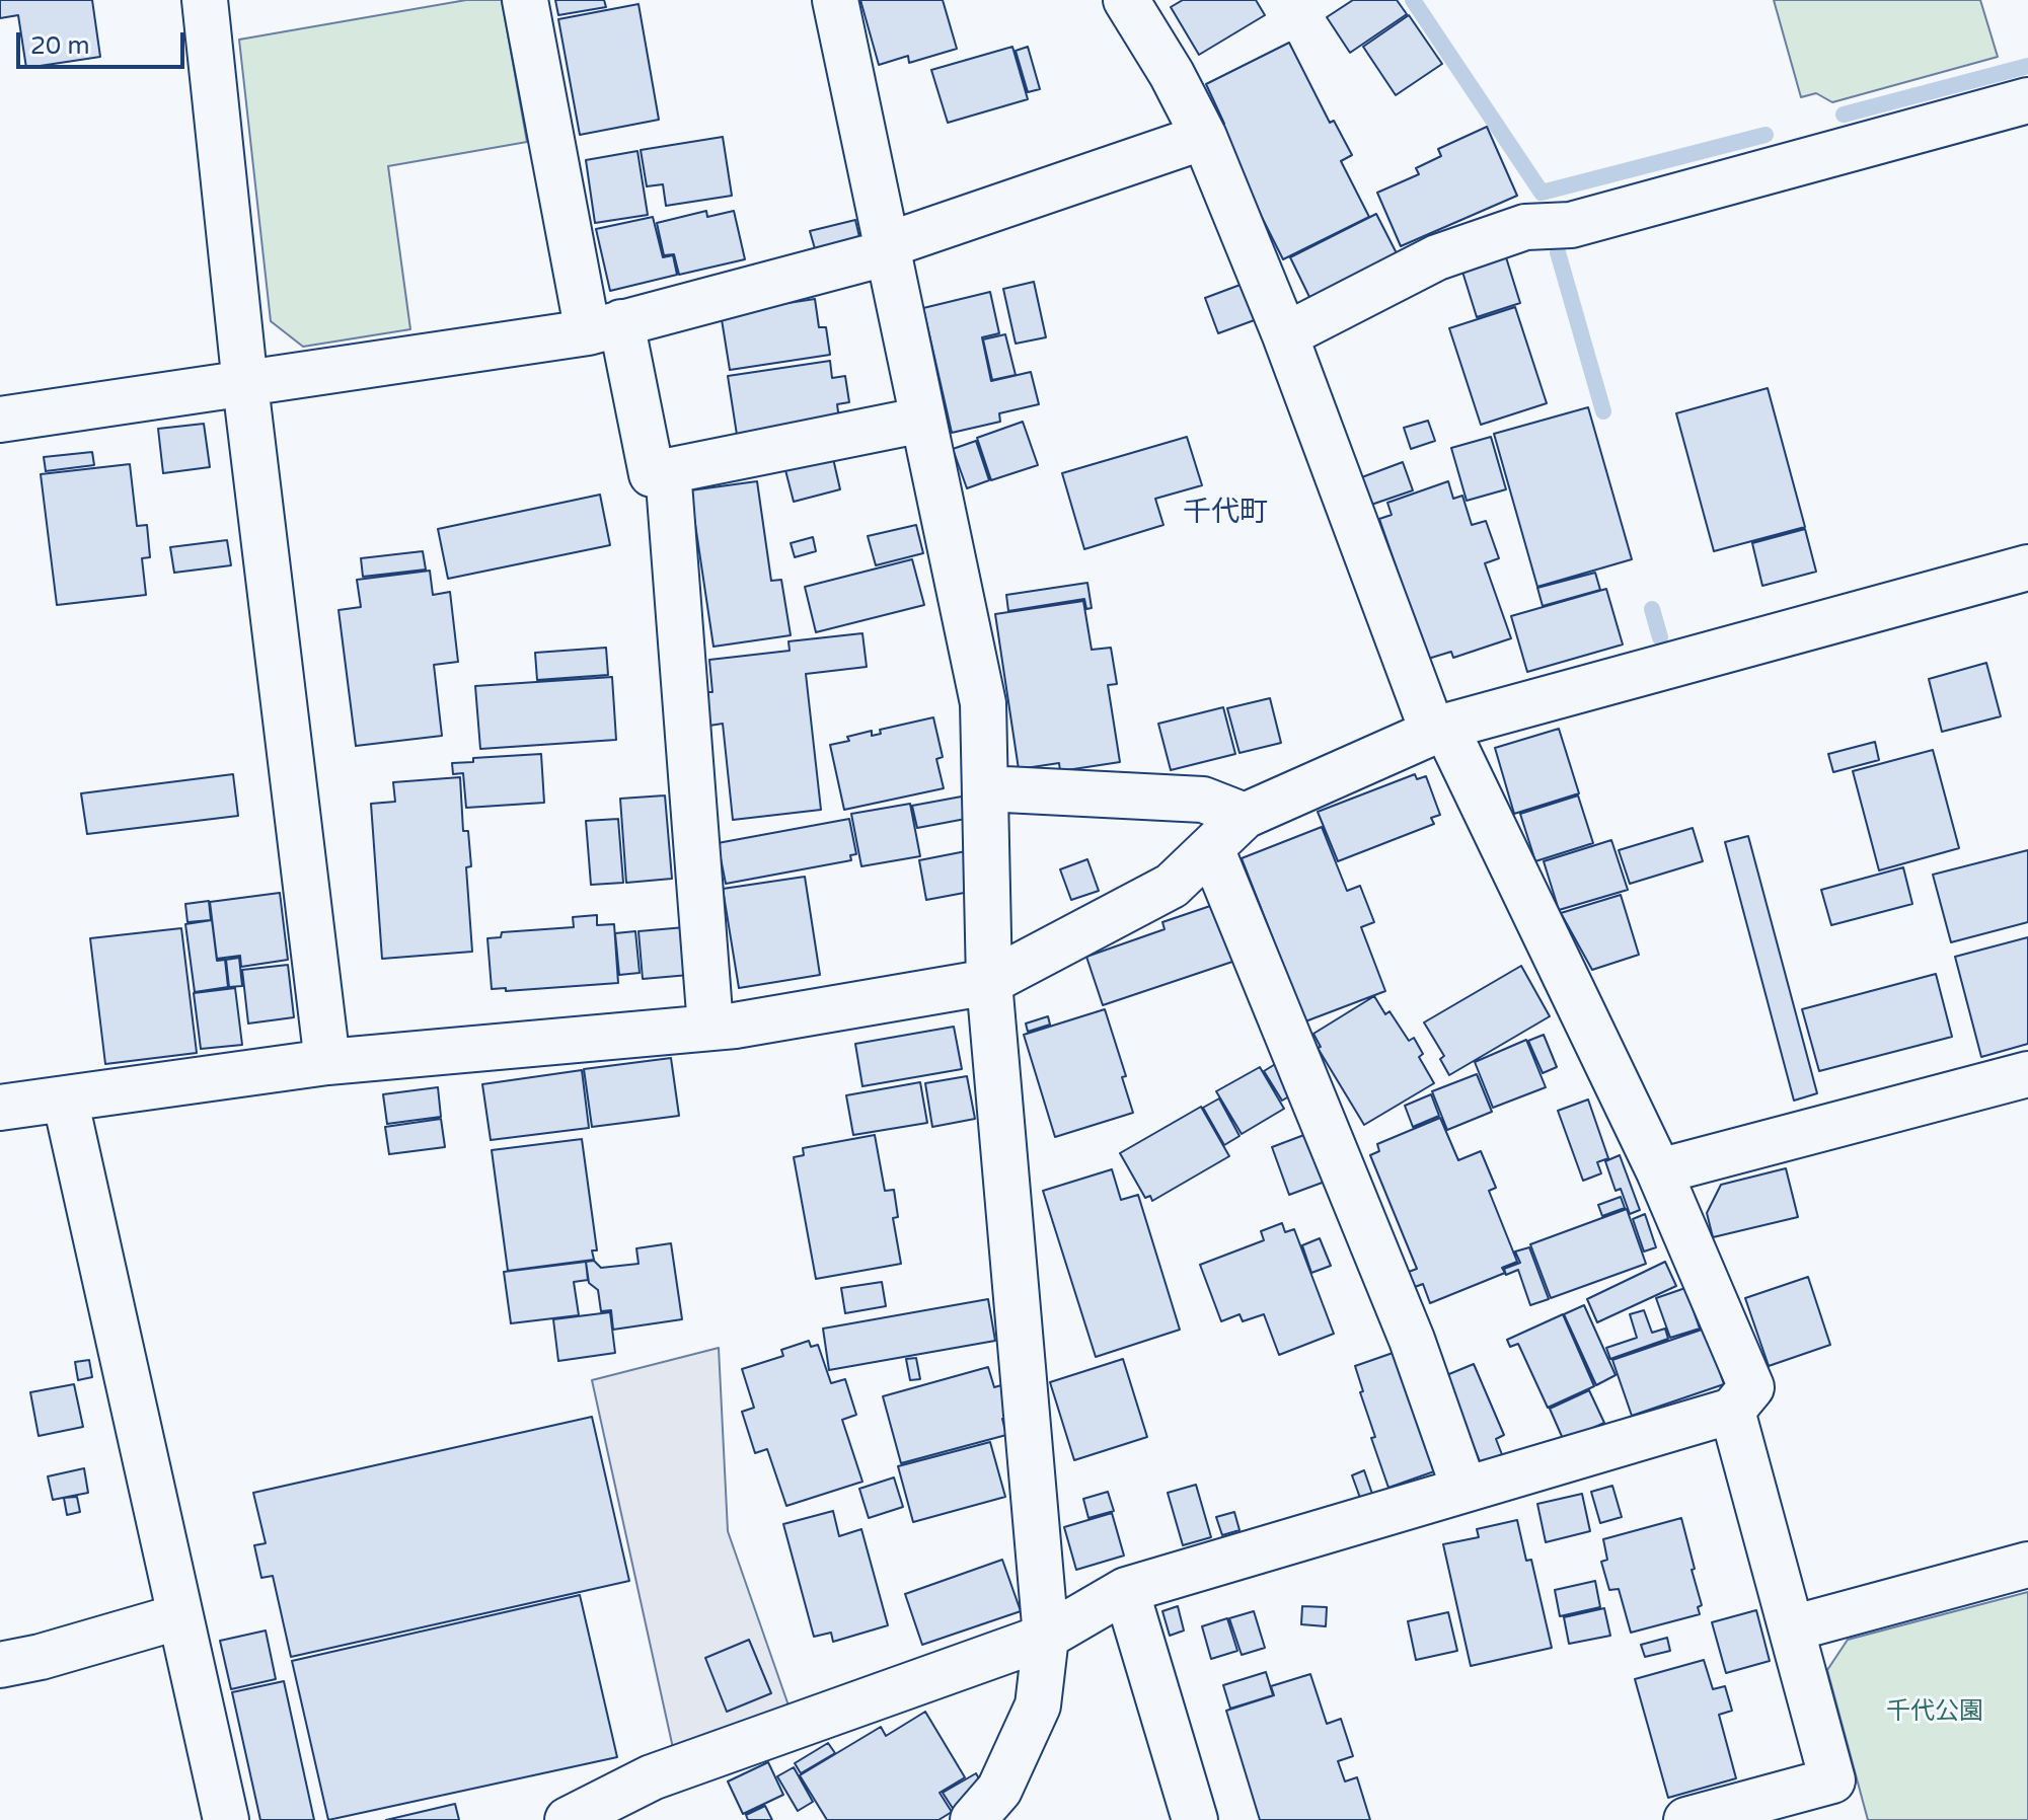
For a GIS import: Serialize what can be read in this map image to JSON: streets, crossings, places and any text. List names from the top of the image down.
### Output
{
  "districts": ["千代町"],
  "parks": ["千代公園"],
  "scale_bar": "20 m"
}
